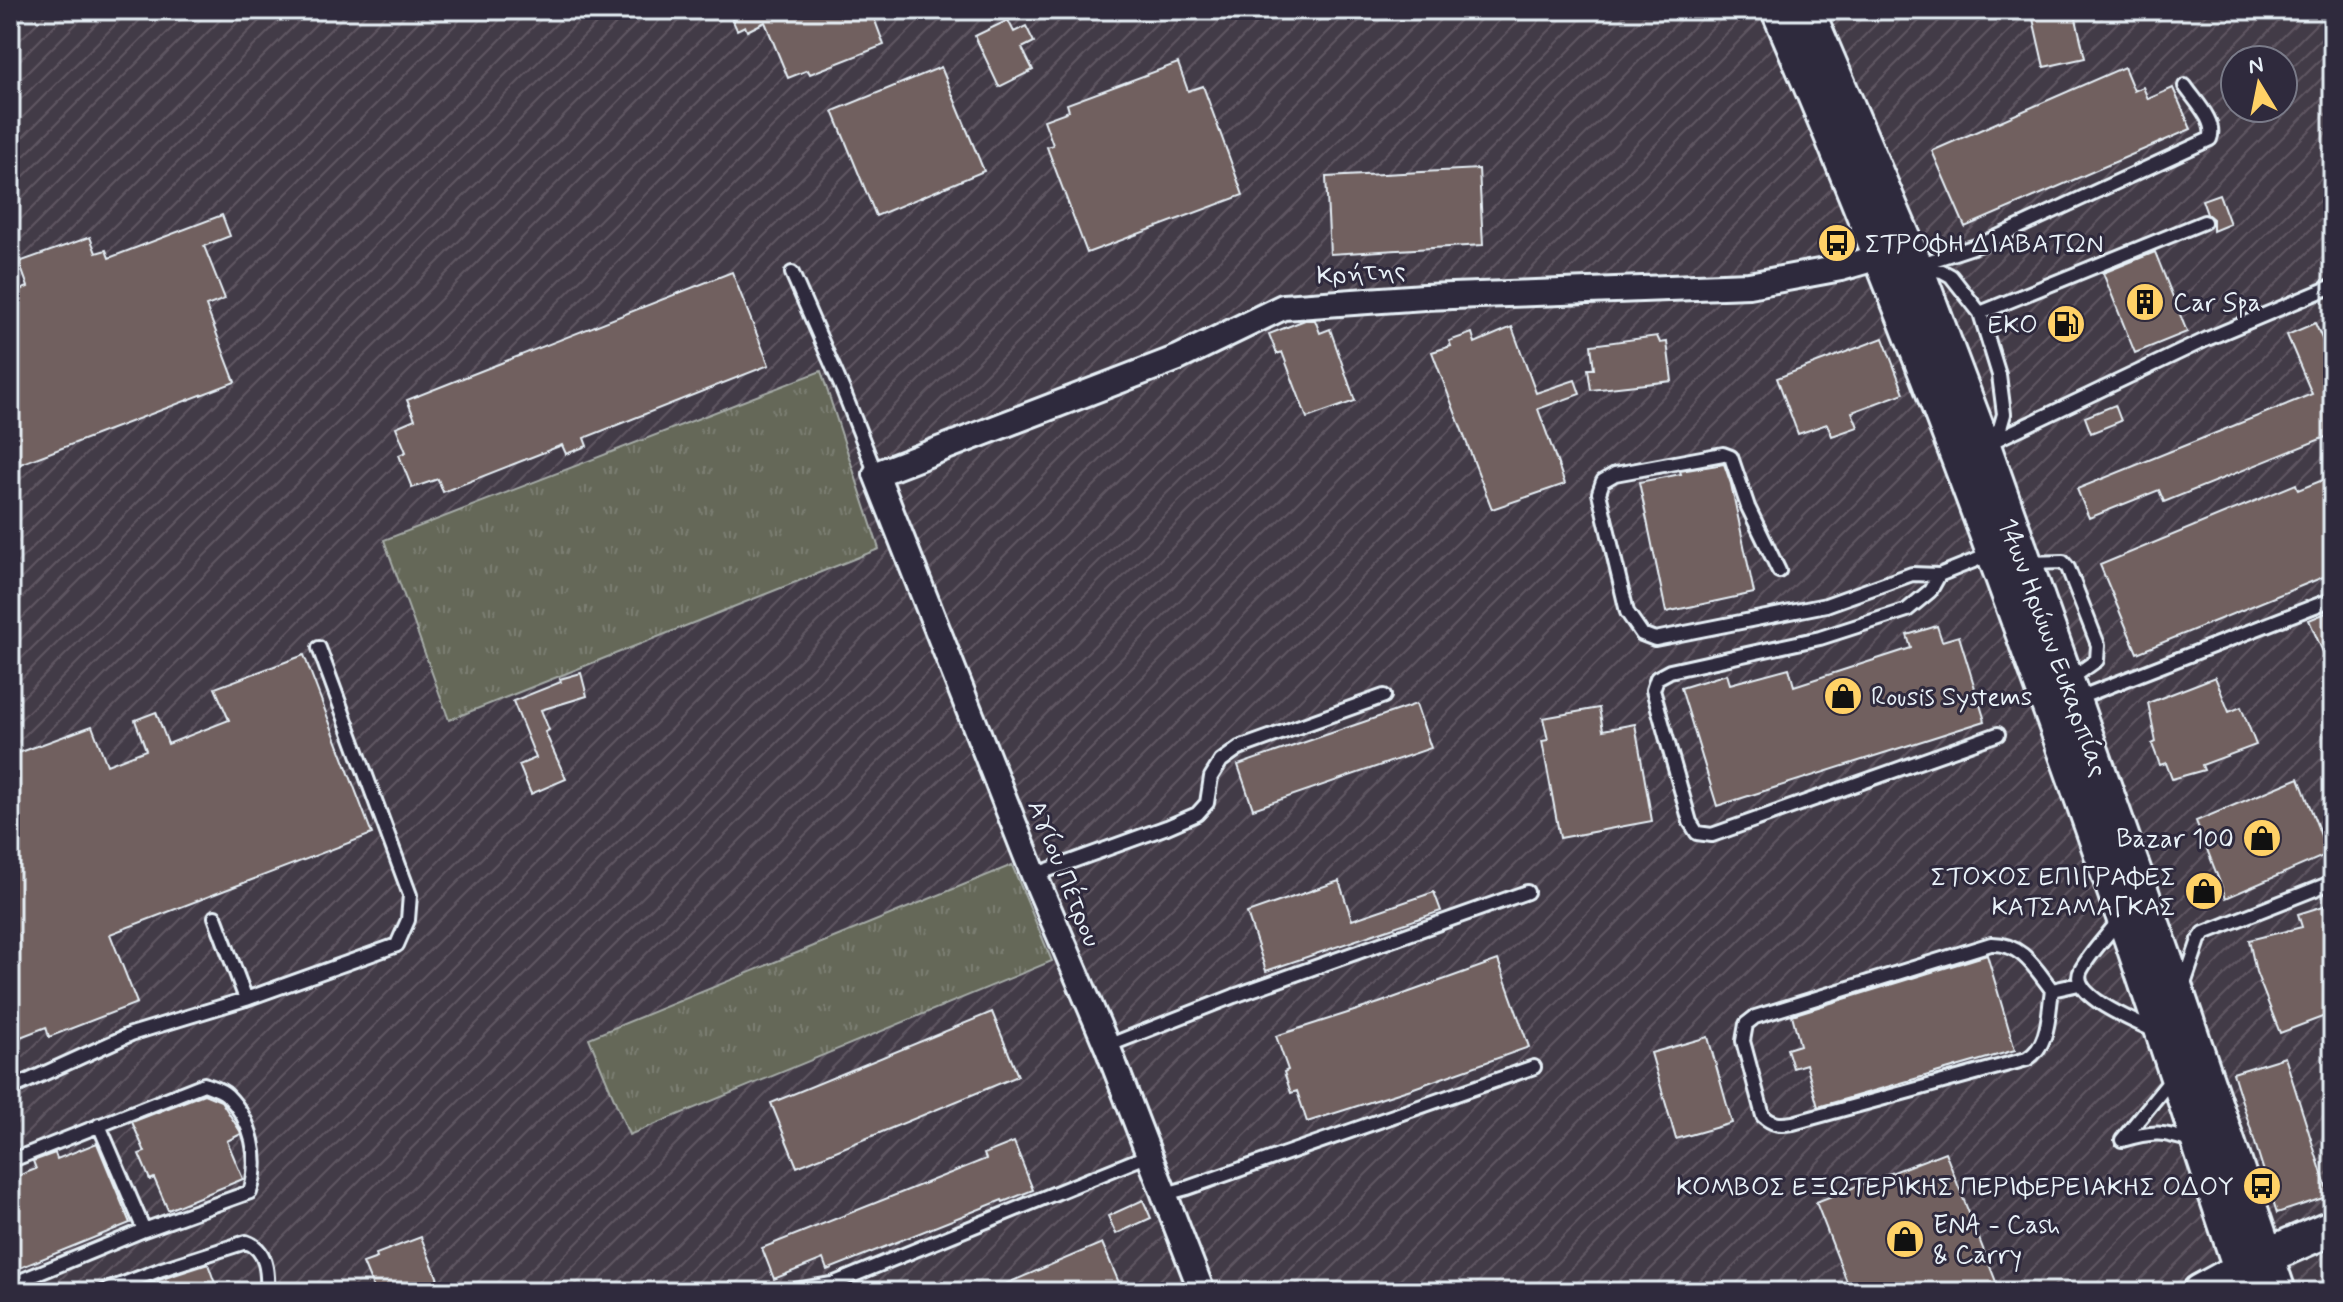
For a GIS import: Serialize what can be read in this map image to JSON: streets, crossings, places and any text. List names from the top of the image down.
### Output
{
  "streets": {
    "main road": ["14ων Ηρώων Ευκαρπίας"],
    "street": ["Κρήτης", "Αγίου Πέτρου"]
  },
  "crossings": [
    ["Κρήτης", "14ων Ηρώων Ευκαρπίας"],
    ["Κρήτης", "Αγίου Πέτρου"]
  ],
  "places": {
    "bus stop": ["ΣΤΡΟΦΗ ΔΙΑΒΑΤΩΝ", "ΚΟΜΒΟΣ ΕΞΩΤΕΡΙΚΗΣ ΠΕΡΙΦΕΡΕΙΑΚΗΣ ΟΔΟΥ"],
    "building": ["Car Spa"],
    "fuel station": ["ΕΚΟ"],
    "shop": [
      "Rousis Systems",
      "Bazar 100",
      "ΣΤΟΧΟΣ ΕΠΙΓΡΑΦΕΣ ΚΑΤΣΑΜΑΓΚΑΣ",
      "ENA - Cash & Carry"
    ]
  },
  "north": "top"
}
